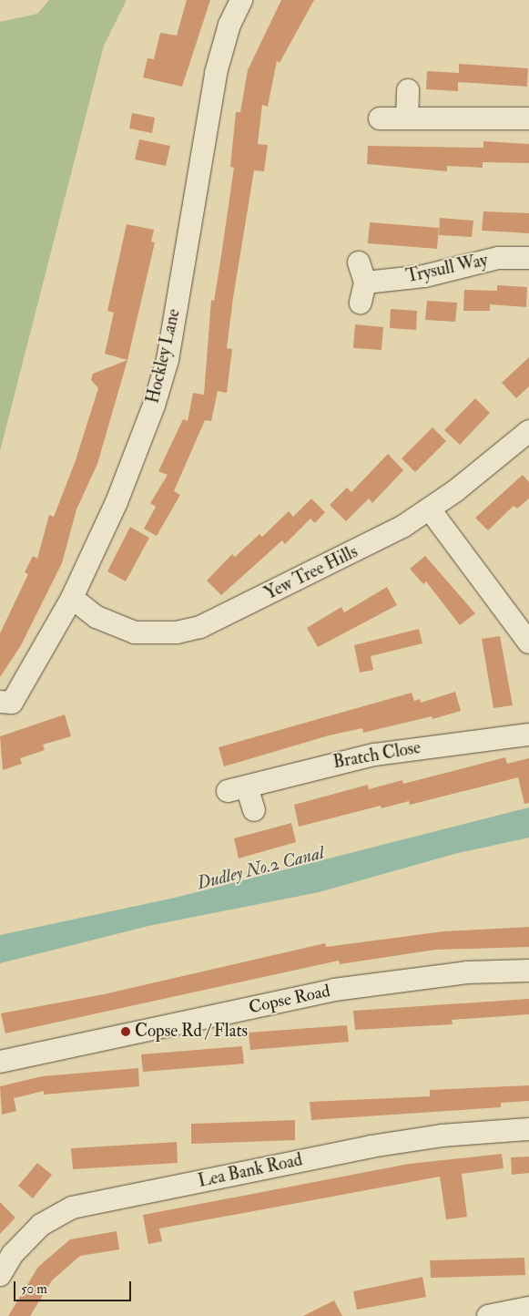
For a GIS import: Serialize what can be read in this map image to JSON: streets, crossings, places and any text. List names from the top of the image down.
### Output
{
  "streets": {
    "street": [
      "Trysull Way",
      "Hockley Lane",
      "Yew Tree Hills",
      "Bratch Close",
      "Copse Road",
      "Lea Bank Road"
    ]
  },
  "crossings": [
    ["Hockley Lane", "Yew Tree Hills"]
  ],
  "water": ["Dudley No.2 Canal"],
  "places": ["Copse Rd / Flats"],
  "scale_bar": "50 m"
}
